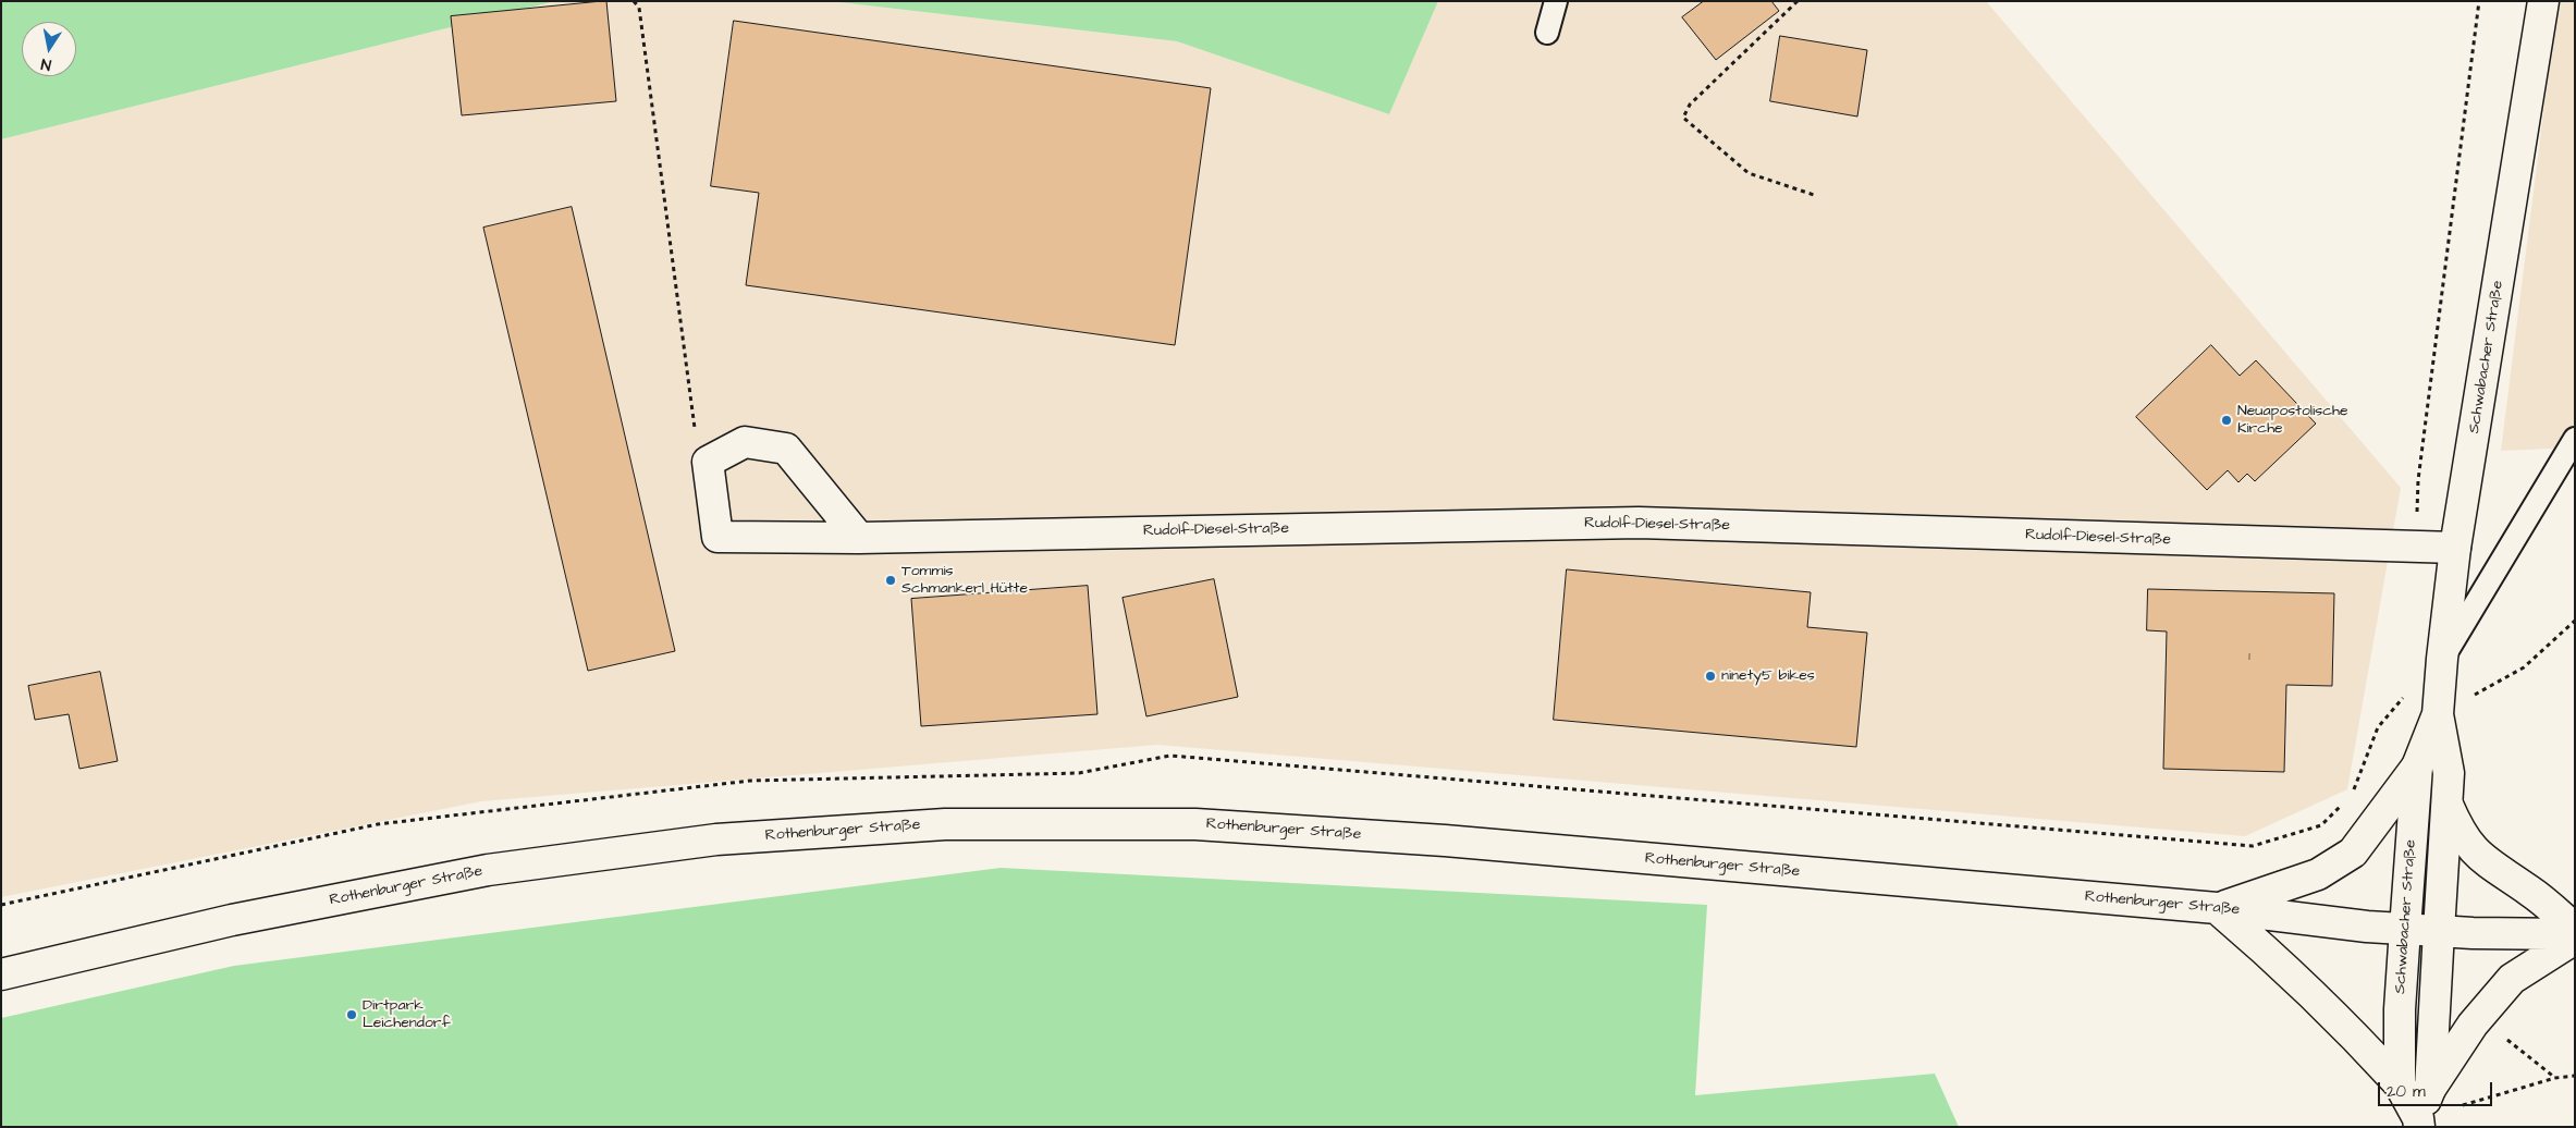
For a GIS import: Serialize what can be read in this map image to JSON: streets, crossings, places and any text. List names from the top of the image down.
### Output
{
  "streets": {
    "street": ["Schwabacher Straße", "Rudolf-Diesel-Straße", "Rothenburger Straße"]
  },
  "crossings": [
    ["Schwabacher Straße", "Rudolf-Diesel-Straße"],
    ["Schwabacher Straße", "Rothenburger Straße"]
  ],
  "places": [
    "Neuapostolische Kirche",
    "Tommis Schmankerl Hütte",
    "ninety5 bikes",
    "Dirtpark Leichendorf"
  ],
  "house_numbers": ["1"],
  "scale_bar": "20 m",
  "north": "bottom"
}
